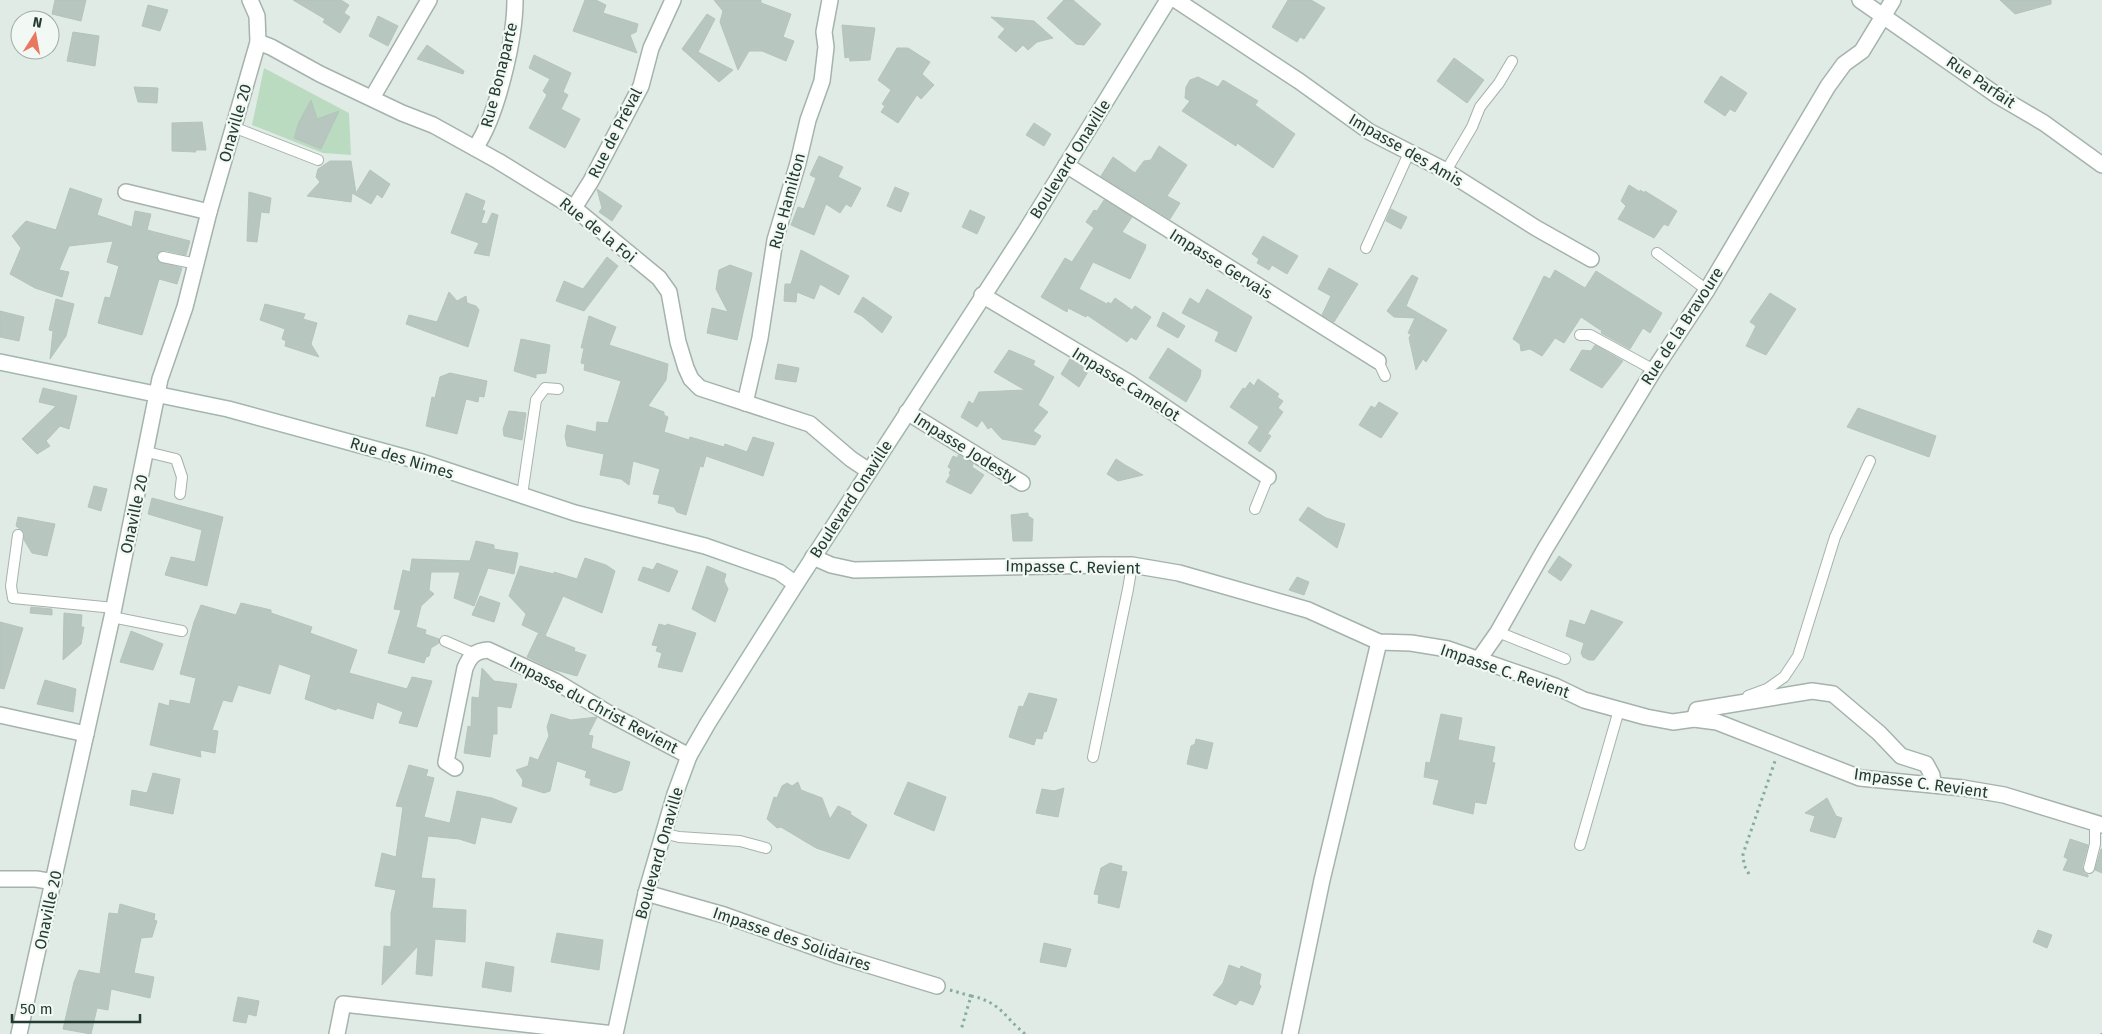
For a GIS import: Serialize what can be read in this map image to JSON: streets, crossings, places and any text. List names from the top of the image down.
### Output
{
  "streets": {
    "street": [
      "Rue Bonaparte",
      "Rue Parfait",
      "Onaville 20",
      "Rue de Préval",
      "Impasse des Amis",
      "Boulevard Onaville",
      "Rue Hamilton",
      "Rue de la Foi",
      "Impasse Gervais",
      "Rue de la Bravoure",
      "Impasse Camelot",
      "Impasse Jodesty",
      "Rue des Nimes",
      "Impasse C. Revient",
      "Impasse du Christ Revient",
      "Impasse des Solidaires"
    ]
  },
  "crossings": [
    ["Rue Bonaparte", "Rue de la Foi"],
    ["Rue Parfait", "Rue de la Bravoure"],
    ["Onaville 20", "Rue de la Foi"],
    ["Onaville 20", "Rue des Nimes"],
    ["Rue de Préval", "Rue de la Foi"],
    ["Boulevard Onaville", "Rue de la Foi"],
    ["Boulevard Onaville", "Impasse Gervais"],
    ["Boulevard Onaville", "Impasse Camelot"],
    ["Boulevard Onaville", "Impasse Jodesty"],
    ["Boulevard Onaville", "Rue des Nimes"],
    ["Boulevard Onaville", "Impasse C. Revient"],
    ["Boulevard Onaville", "Impasse du Christ Revient"],
    ["Boulevard Onaville", "Impasse des Solidaires"],
    ["Rue Hamilton", "Rue de la Foi"],
    ["Rue de la Bravoure", "Impasse C. Revient"]
  ],
  "scale_bar": "50 m",
  "north": "top"
}
